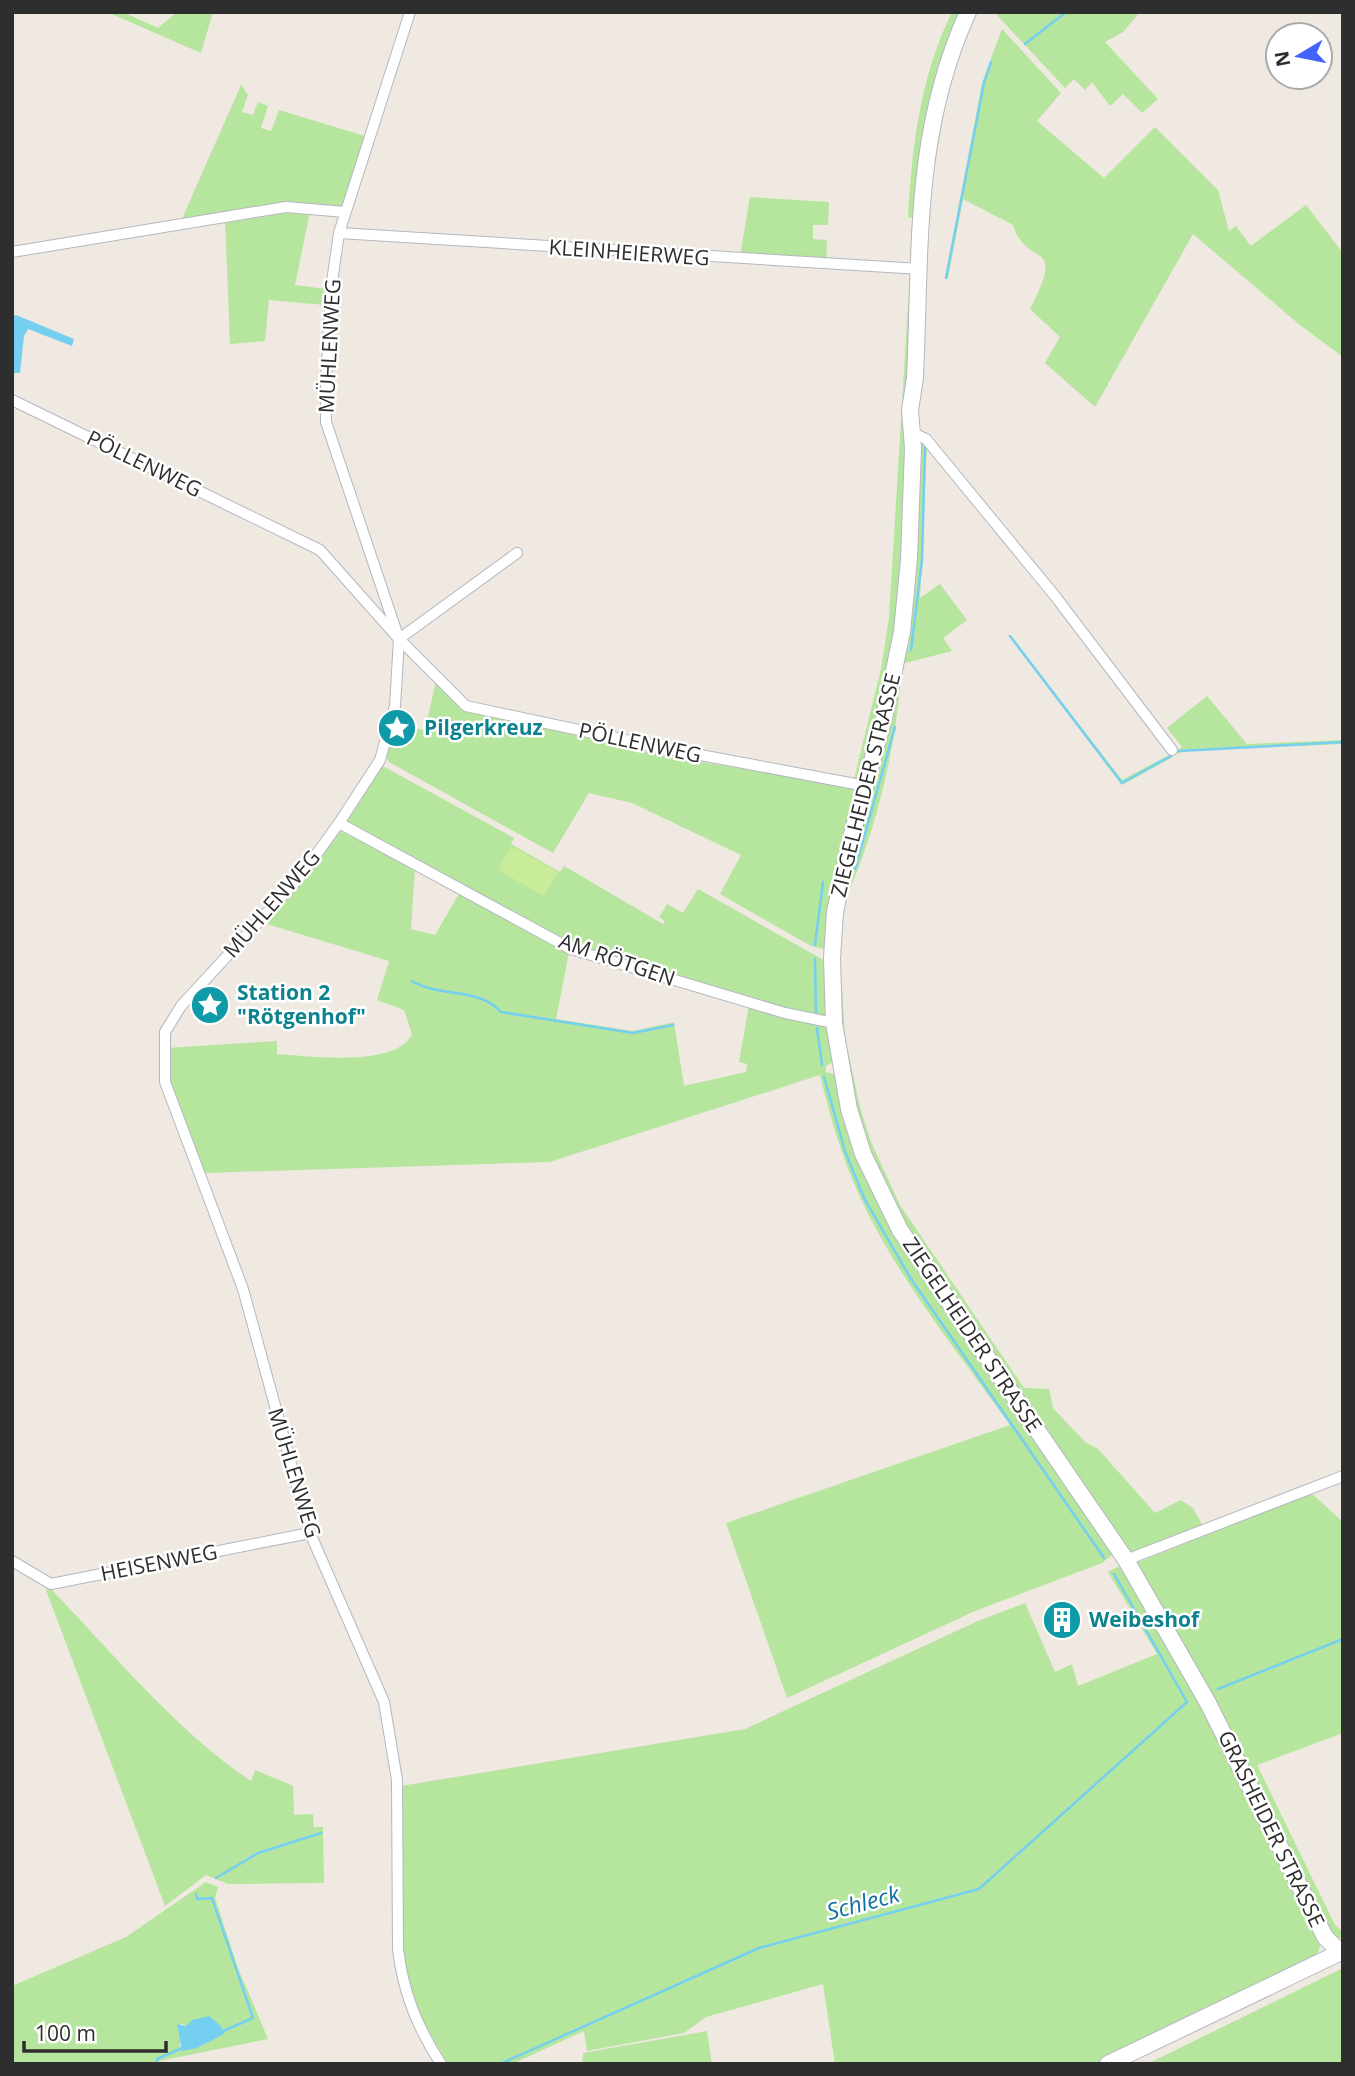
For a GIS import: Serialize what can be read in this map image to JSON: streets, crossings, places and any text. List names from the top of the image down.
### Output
{
  "streets": {
    "street": [
      "KLEINHEIERWEG",
      "MÜHLENWEG",
      "PÖLLENWEG",
      "ZIEGELHEIDER STRASSE",
      "AM RÖTGEN",
      "HEISENWEG",
      "GRASHEIDER STRASSE"
    ]
  },
  "crossings": [
    ["KLEINHEIERWEG", "MÜHLENWEG"],
    ["KLEINHEIERWEG", "ZIEGELHEIDER STRASSE"],
    ["MÜHLENWEG", "PÖLLENWEG"],
    ["MÜHLENWEG", "AM RÖTGEN"],
    ["MÜHLENWEG", "HEISENWEG"],
    ["PÖLLENWEG", "ZIEGELHEIDER STRASSE"],
    ["ZIEGELHEIDER STRASSE", "AM RÖTGEN"],
    ["ZIEGELHEIDER STRASSE", "GRASHEIDER STRASSE"]
  ],
  "water": ["Schleck"],
  "places": {
    "place": ["Pilgerkreuz", "Station 2 \"Rötgenhof\""],
    "building": ["Weibeshof"]
  },
  "scale_bar": "100 m",
  "north": "left"
}
